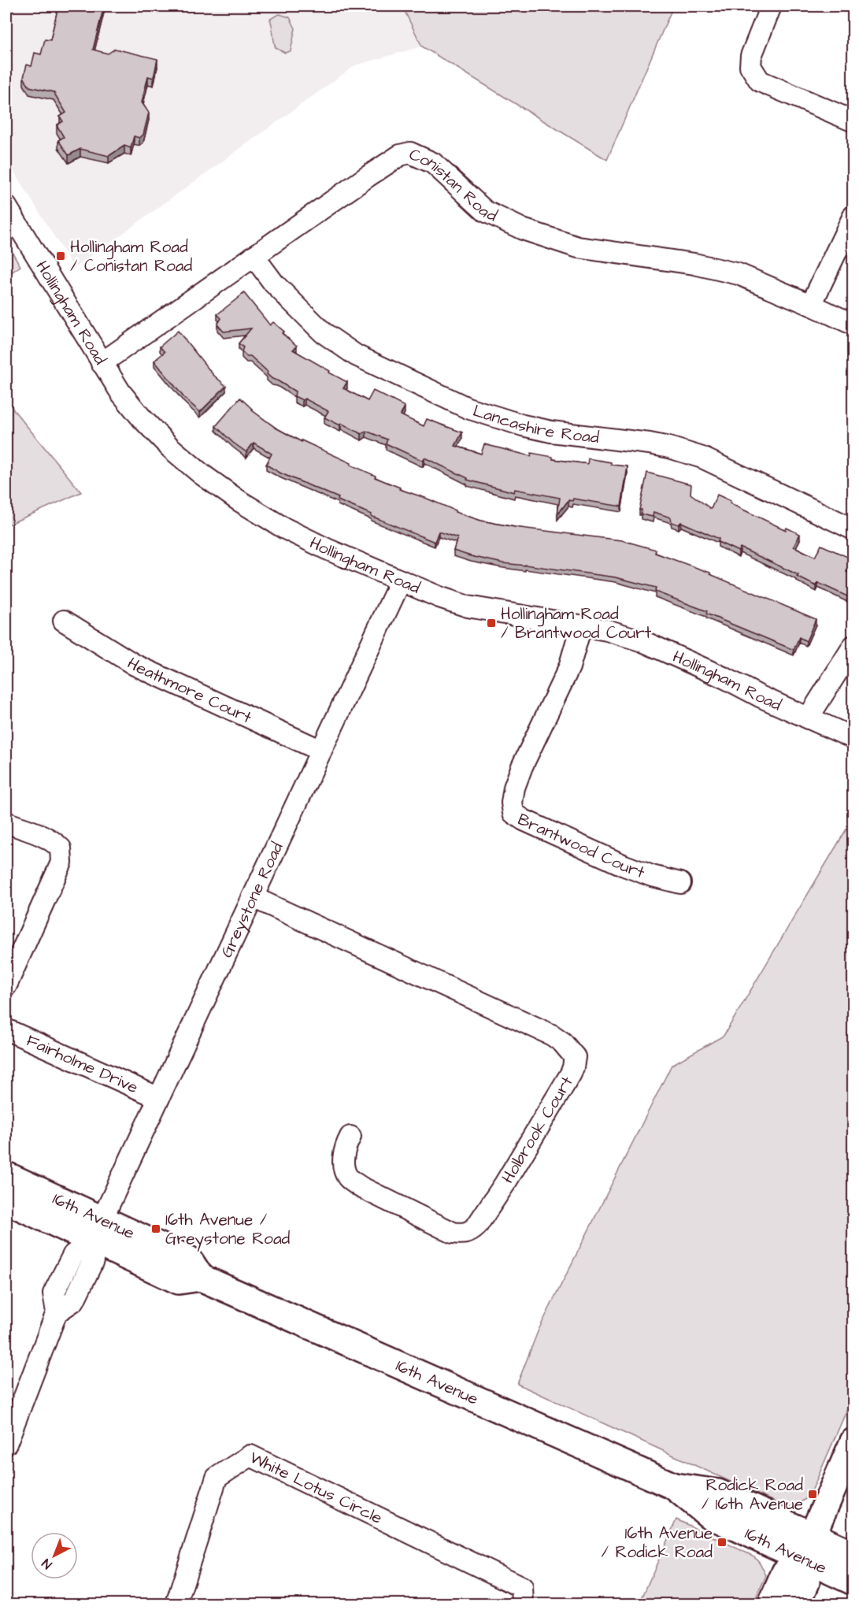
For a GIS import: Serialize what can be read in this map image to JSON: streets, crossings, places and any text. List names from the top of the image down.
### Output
{
  "streets": {
    "main road": ["16th Avenue"],
    "street": [
      "Conistan Road",
      "Hollingham Road",
      "Lancashire Road",
      "Heathmore Court",
      "Brantwood Court",
      "Greystone Road",
      "Fairholme Drive",
      "Holbrook Court",
      "White Lotus Circle"
    ]
  },
  "crossings": [
    ["Conistan Road", "Hollingham Road"],
    ["Conistan Road", "Lancashire Road"],
    ["Hollingham Road", "Brantwood Court"],
    ["Hollingham Road", "Greystone Road"],
    ["Heathmore Court", "Greystone Road"],
    ["Greystone Road", "Fairholme Drive"],
    ["Greystone Road", "Holbrook Court"],
    ["Greystone Road", "16th Avenue"]
  ],
  "places": {
    "transit": [
      "Hollingham Road / Conistan Road",
      "Hollingham Road / Brantwood Court",
      "16th Avenue / Greystone Road",
      "Rodick Road / 16th Avenue",
      "16th Avenue / Rodick Road"
    ]
  },
  "north": "bottom left"
}
